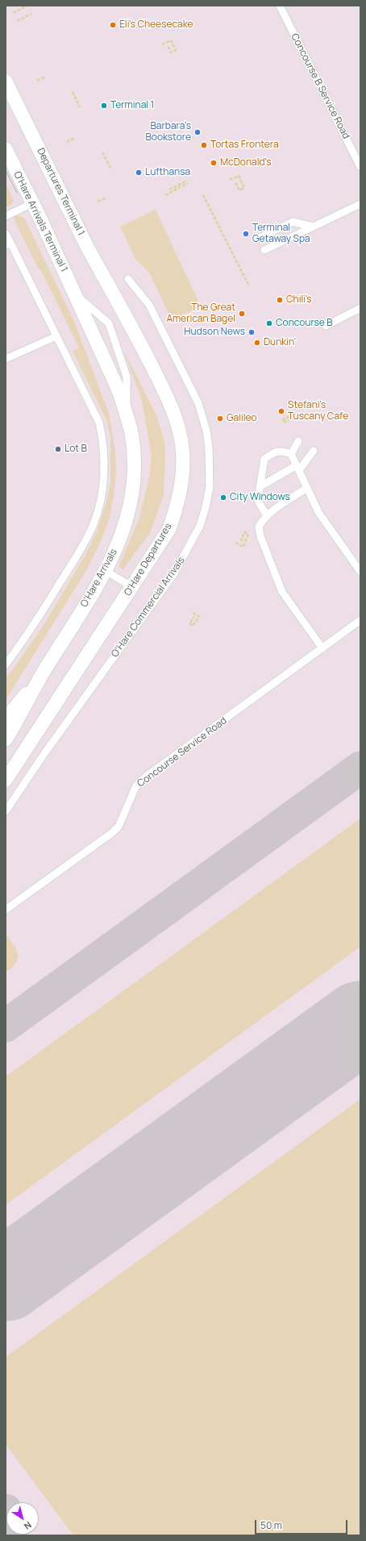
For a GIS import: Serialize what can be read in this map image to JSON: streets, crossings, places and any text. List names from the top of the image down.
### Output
{
  "streets": {
    "street": [
      "Departures Terminal 1",
      "O'Hare Arrivals Terminal 1",
      "O'Hare Departures",
      "O'Hare Arrivals"
    ],
    "lane": ["Concourse B Service Road", "O'Hare Commercial Arrivals", "Concourse Service Road"]
  },
  "crossings": [
    ["Departures Terminal 1", "O'Hare Departures"],
    ["O'Hare Arrivals Terminal 1", "O'Hare Arrivals"]
  ],
  "places": [
    "Eli's Cheesecake",
    "Terminal 1",
    "Barbara's Bookstore",
    "Tortas Frontera",
    "McDonald's",
    "Lufthansa",
    "Terminal Getaway Spa",
    "Chili's",
    "The Great American Bagel",
    "Concourse B",
    "Hudson News",
    "Dunkin'",
    "Stefani's Tuscany Cafe",
    "Galileo",
    "Lot B",
    "City Windows"
  ],
  "scale_bar": "50 m",
  "north": "bottom right"
}
